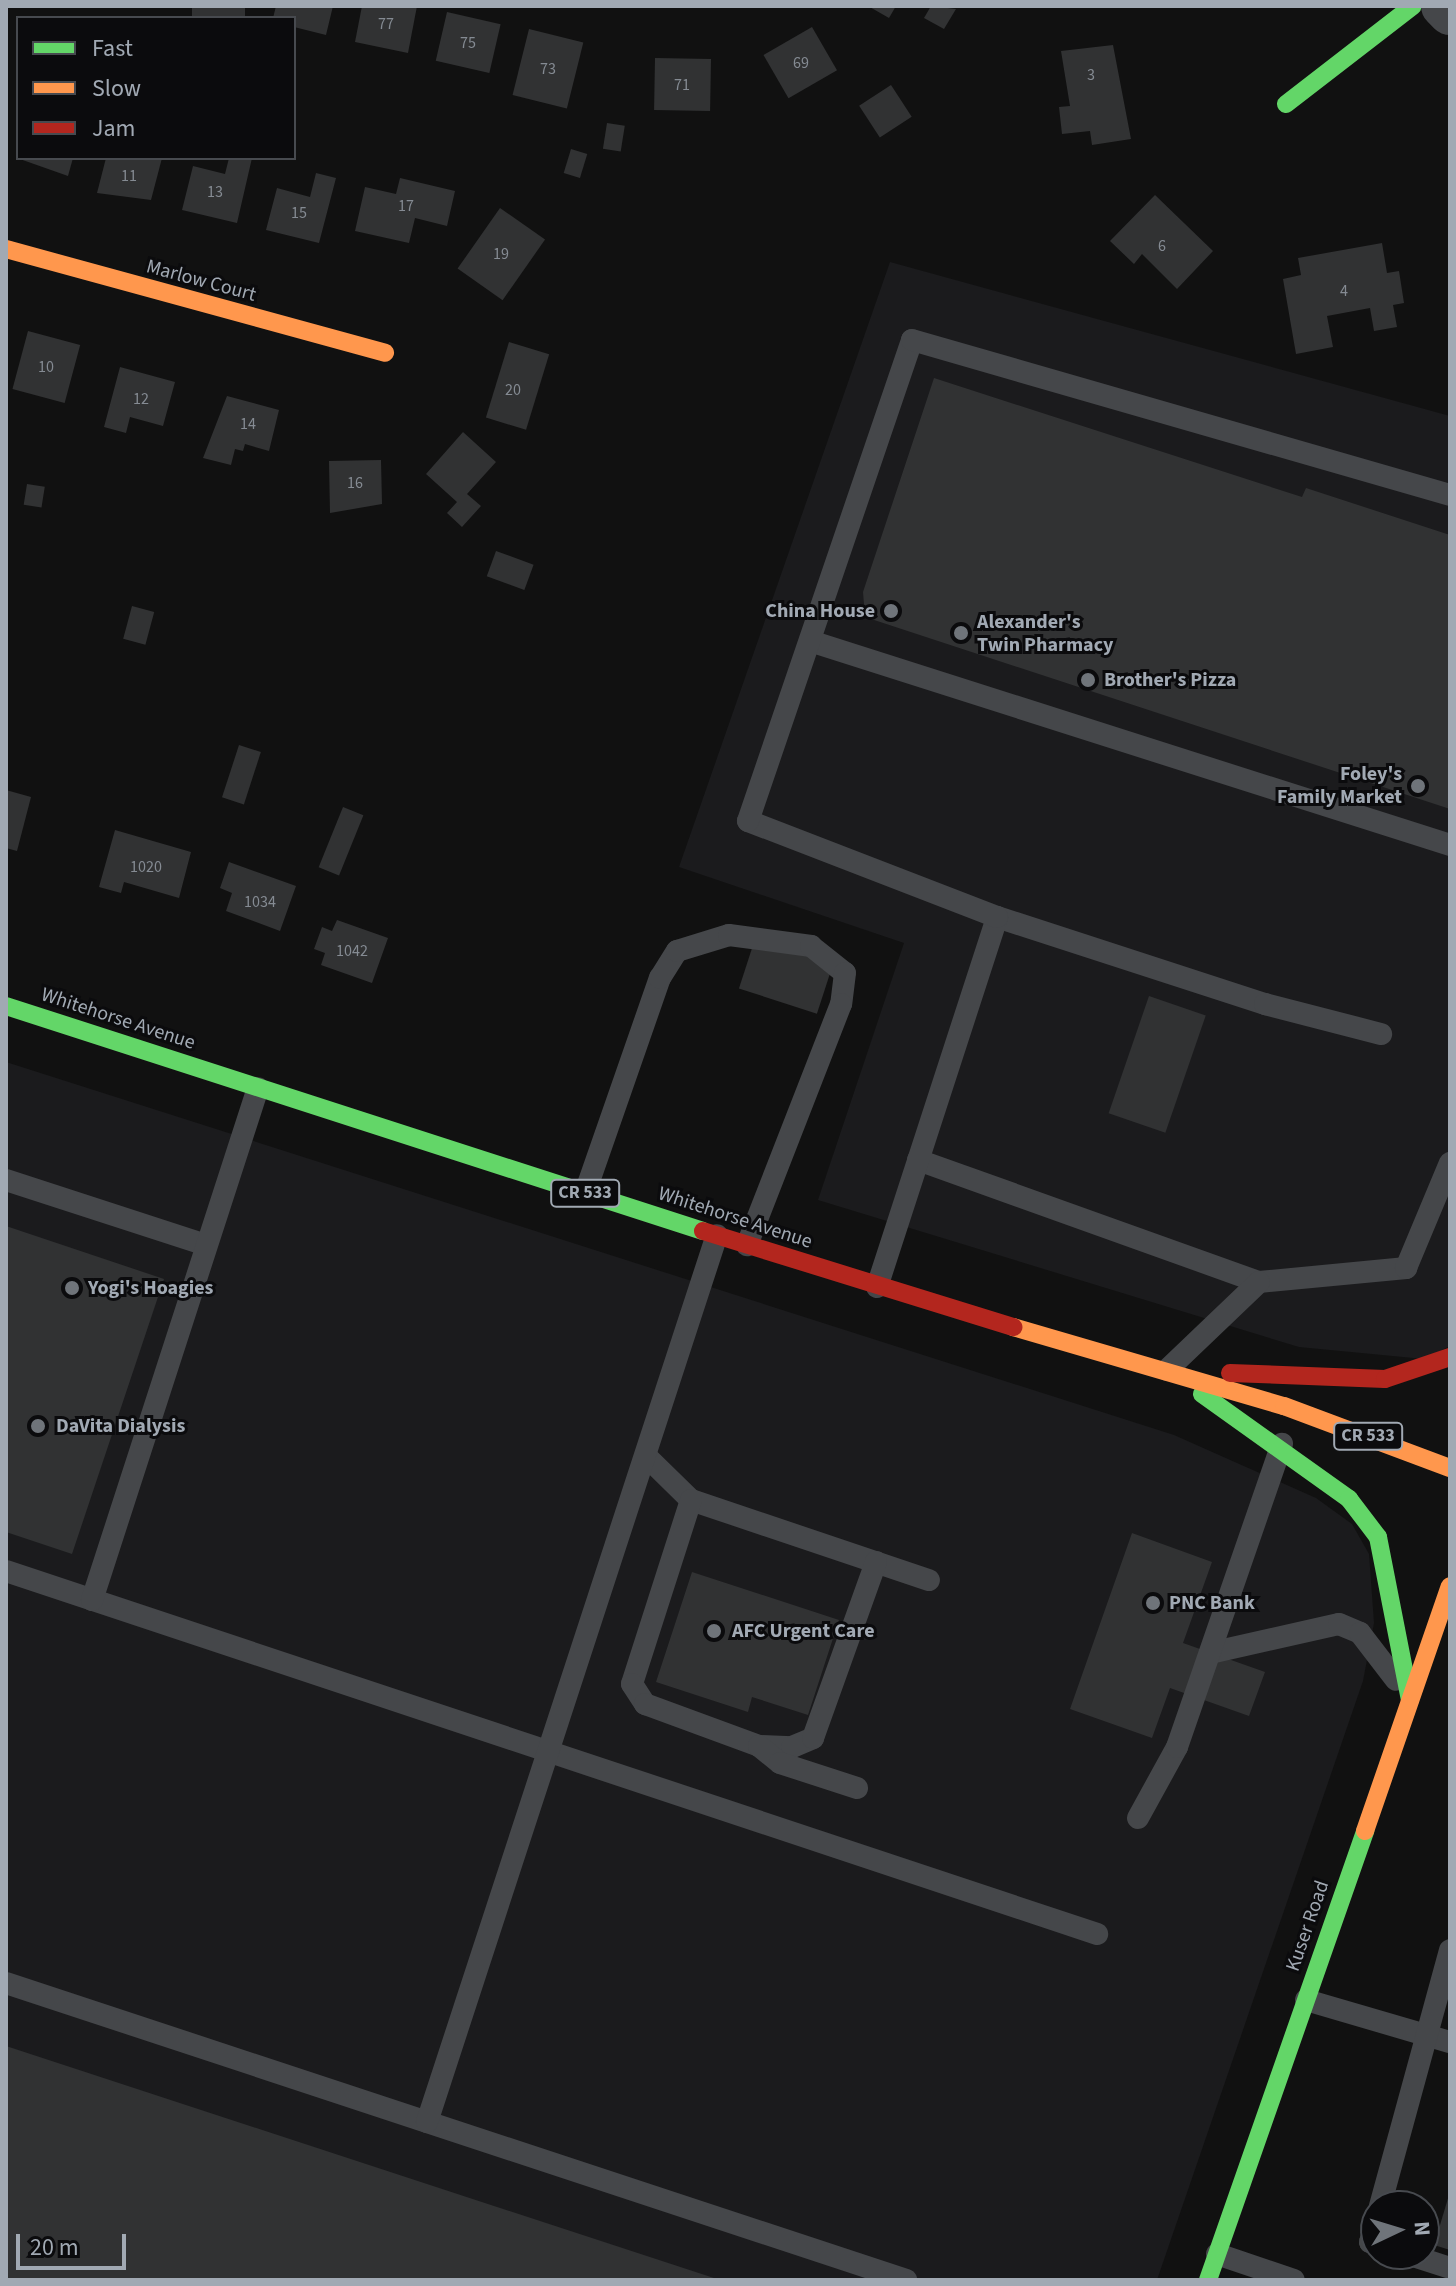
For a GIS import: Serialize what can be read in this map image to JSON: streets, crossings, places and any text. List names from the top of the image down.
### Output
{
  "streets": {
    "main road": [
      "Marlow Court",
      "Whitehorse Avenue",
      "CR 533",
      "Kuser Road"
    ]
  },
  "places": [
    "China House",
    "Alexander's Twin Pharmacy",
    "Brother's Pizza",
    "Foley's Family Market",
    "Yogi's Hoagies",
    "DaVita Dialysis",
    "PNC Bank",
    "AFC Urgent Care"
  ],
  "house_numbers": [
    "77",
    "75",
    "69",
    "73",
    "3",
    "71",
    "11",
    "13",
    "17",
    "15",
    "6",
    "19",
    "4",
    "10",
    "20",
    "12",
    "14",
    "16",
    "1020",
    "1034",
    "1042"
  ],
  "legend": ["Fast", "Slow", "Jam"],
  "scale_bar": "20 m",
  "north": "right"
}
